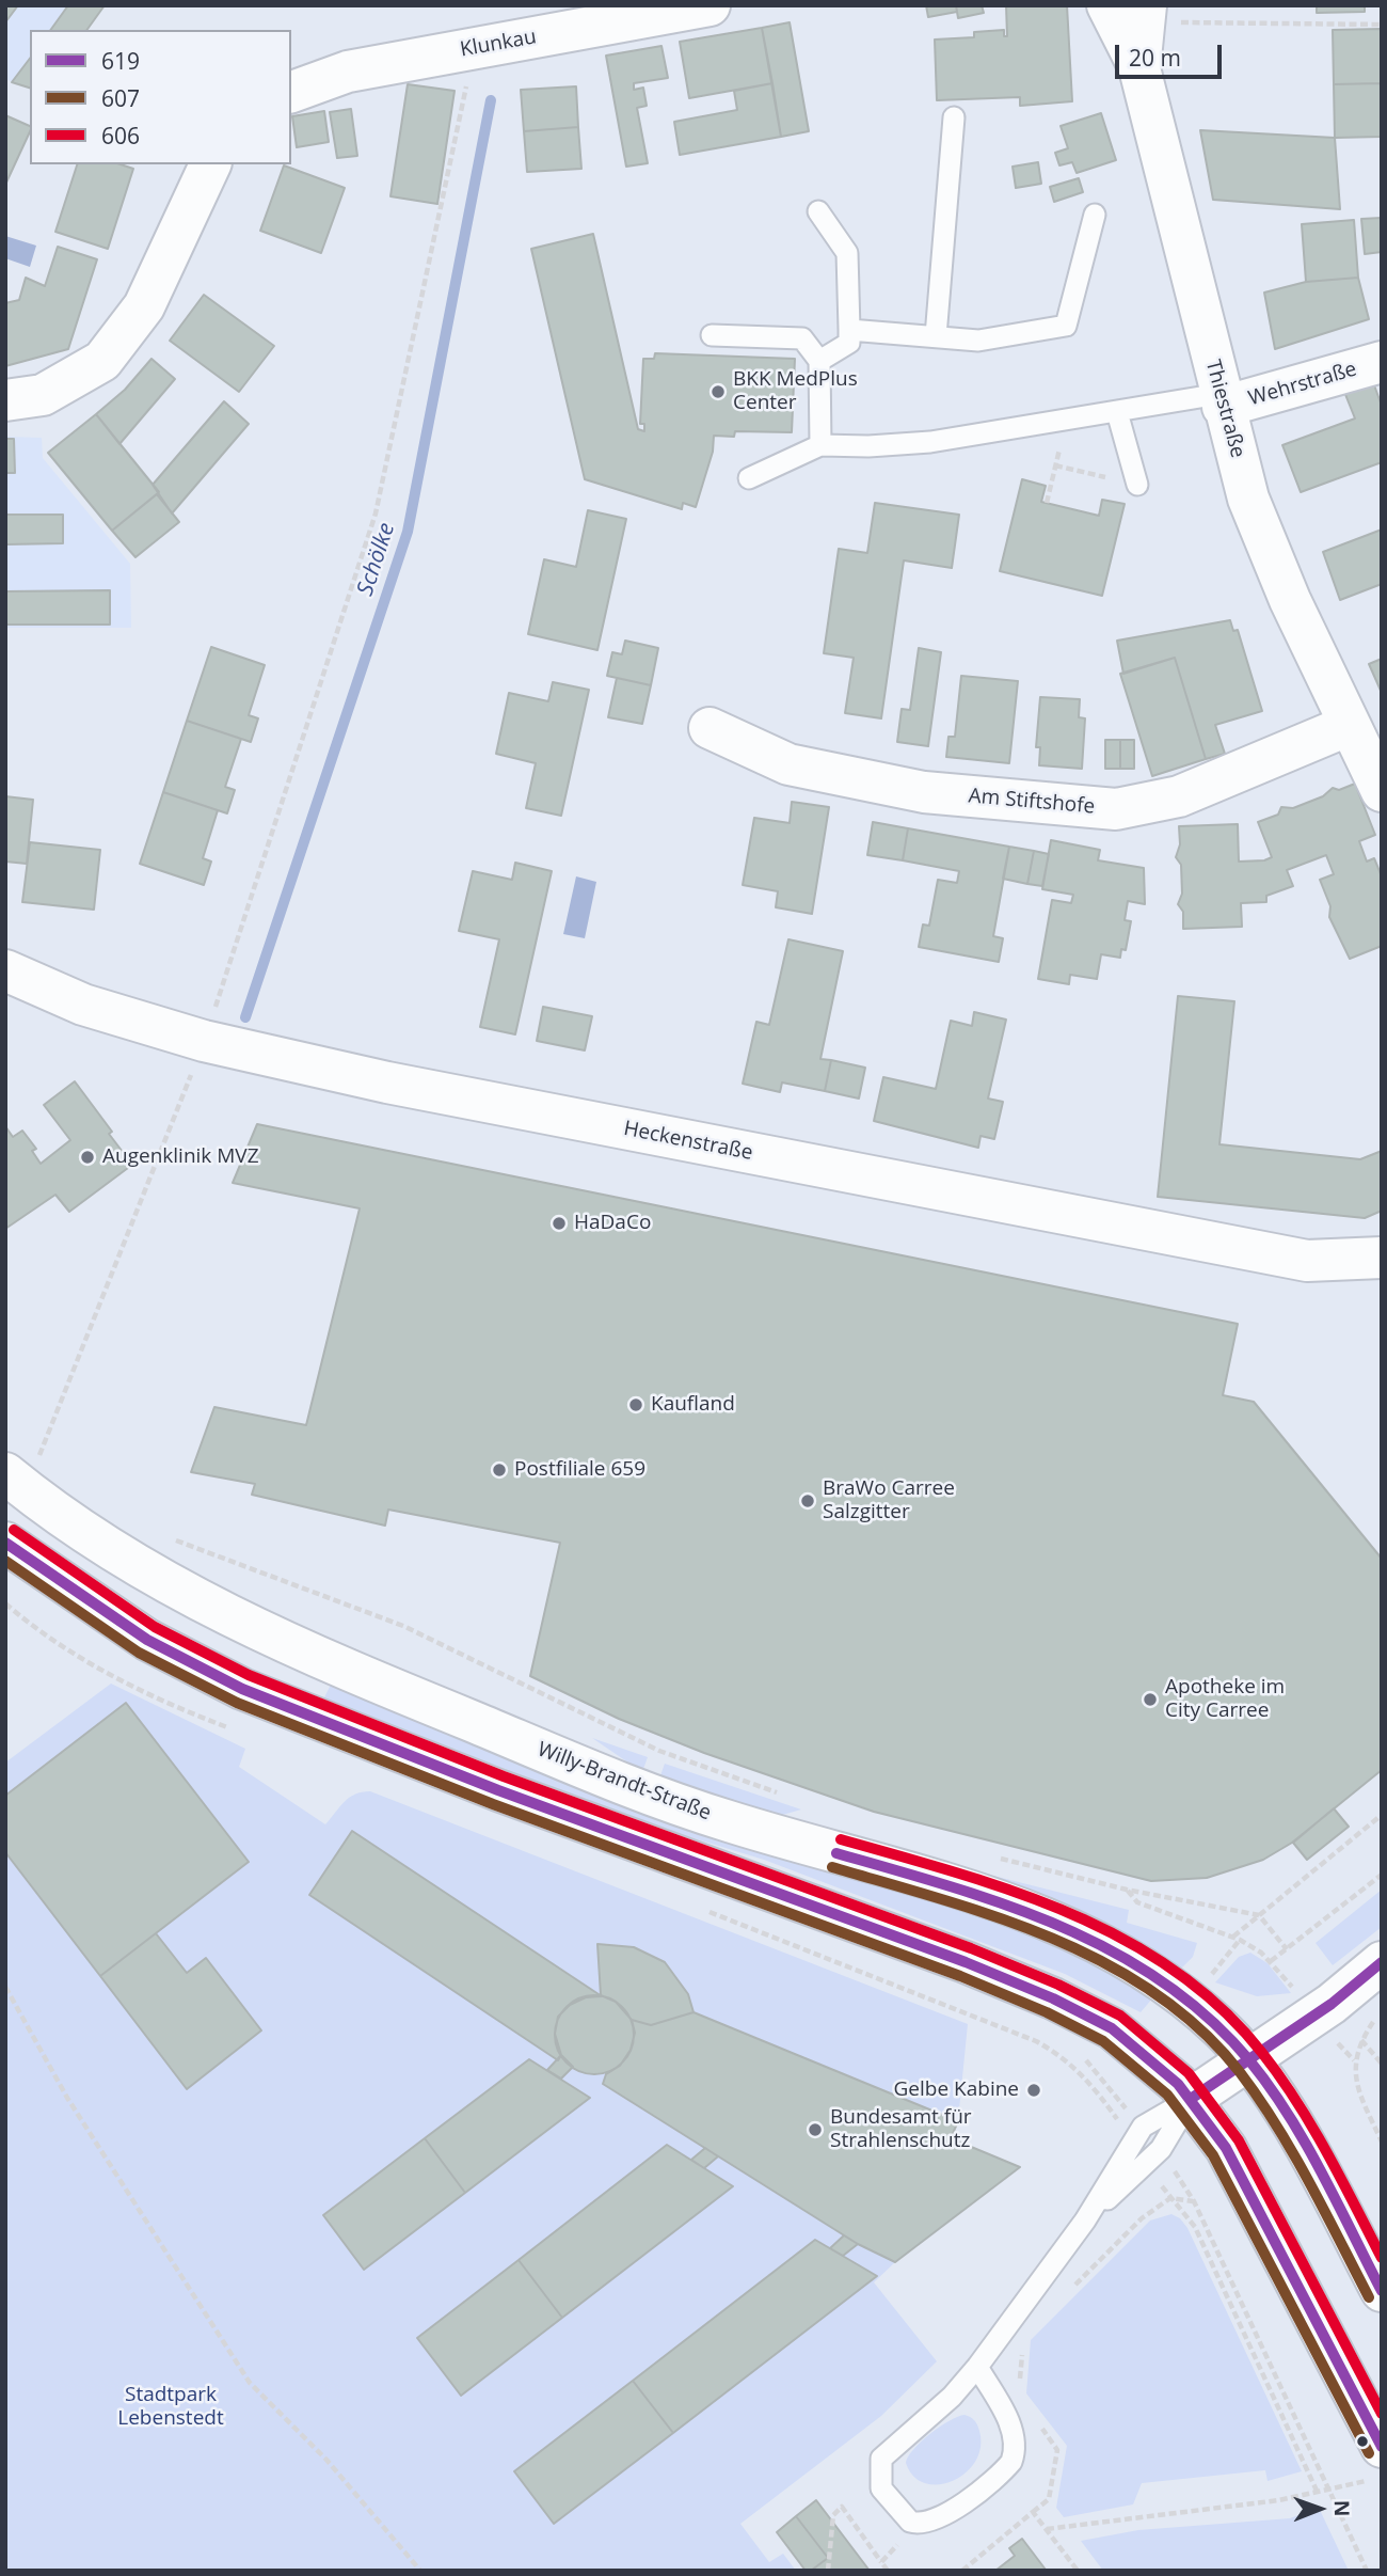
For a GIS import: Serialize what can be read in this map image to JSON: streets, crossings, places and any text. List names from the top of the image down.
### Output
{
  "streets": {
    "street": [
      "Klunkau",
      "Wehrstraße",
      "Thiestraße",
      "Am Stiftshofe",
      "Heckenstraße",
      "Willy-Brandt-Straße"
    ]
  },
  "crossings": [
    ["Wehrstraße", "Thiestraße"],
    ["Thiestraße", "Am Stiftshofe"]
  ],
  "water": ["Schölke"],
  "parks": ["Stadtpark Lebenstedt"],
  "places": [
    "BKK MedPlus Center",
    "Augenklinik MVZ",
    "HaDaCo",
    "Kaufland",
    "Postfiliale 659",
    "BraWo Carree Salzgitter",
    "Apotheke im City Carree",
    "Gelbe Kabine",
    "Bundesamt für Strahlenschutz"
  ],
  "lines": ["transit line 606", "transit line 619", "transit line 607"],
  "legend": ["619", "607", "606"],
  "scale_bar": "20 m",
  "north": "right"
}
